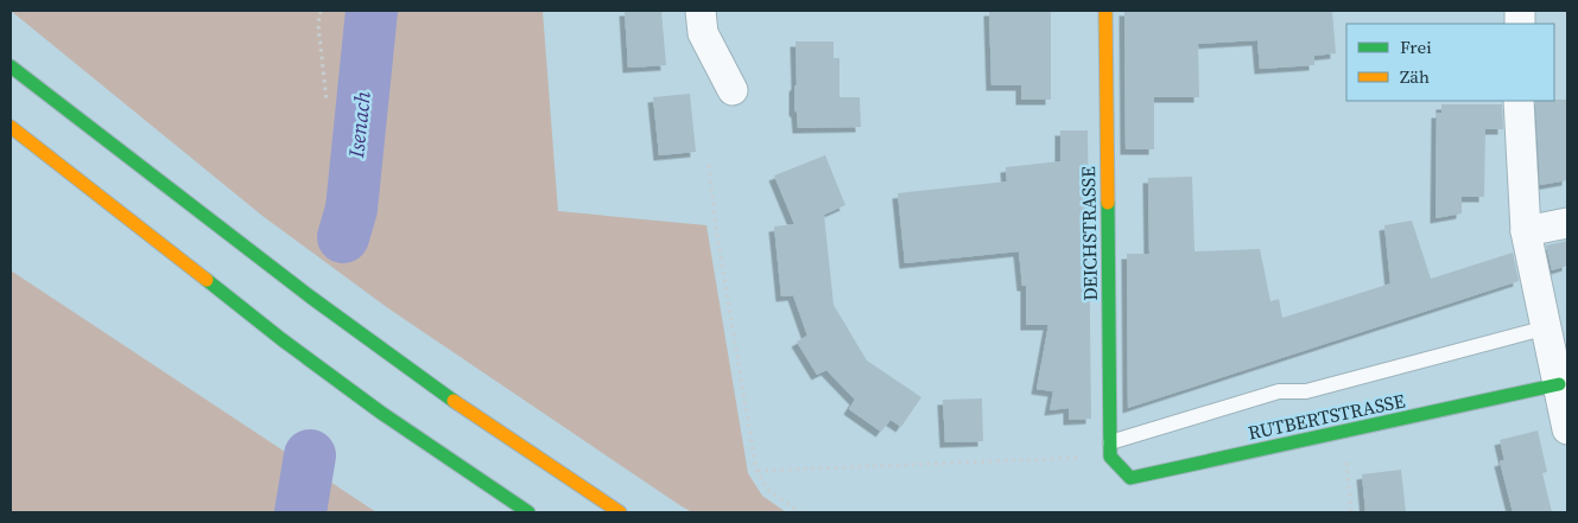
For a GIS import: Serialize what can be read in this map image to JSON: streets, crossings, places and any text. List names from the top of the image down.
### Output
{
  "streets": {
    "main road": ["DEICHSTRASSE", "RUTBERTSTRASSE"]
  },
  "crossings": [
    ["DEICHSTRASSE", "RUTBERTSTRASSE"]
  ],
  "water": ["Isenach"],
  "legend": ["Frei", "Zäh"]
}
